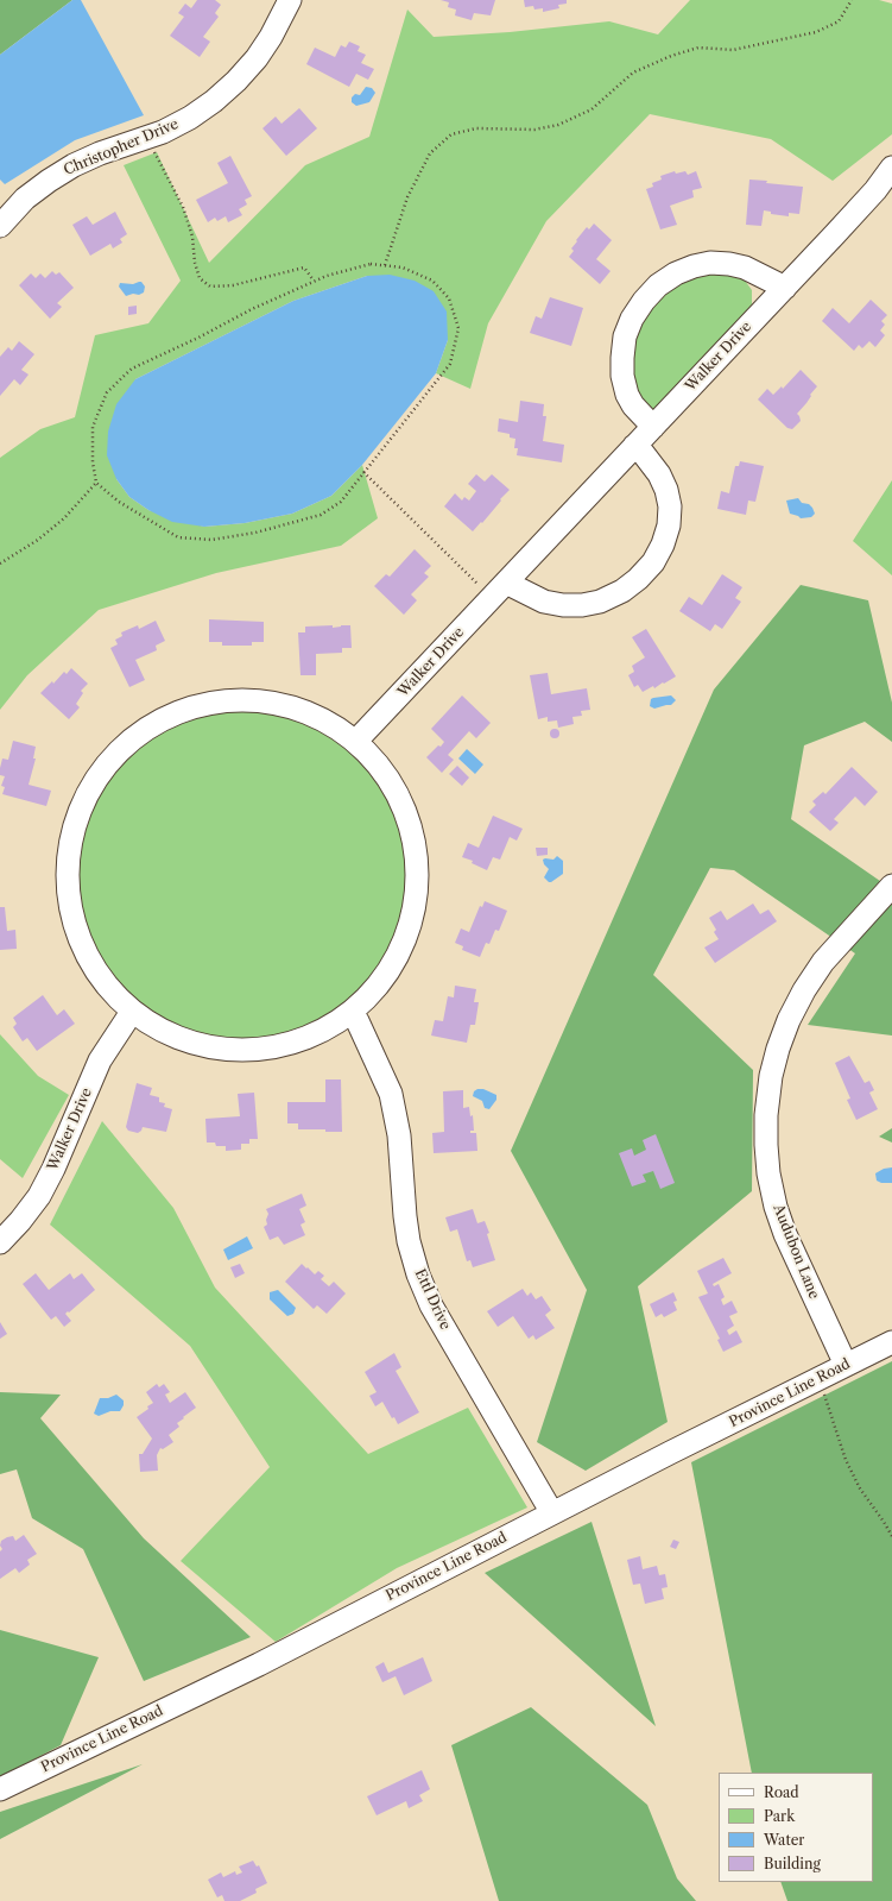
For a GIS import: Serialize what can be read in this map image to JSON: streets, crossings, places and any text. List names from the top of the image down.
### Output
{
  "streets": {
    "street": [
      "Christopher Drive",
      "Walker Drive",
      "Audubon Lane",
      "Ettl Drive",
      "Province Line Road"
    ]
  },
  "crossings": [
    ["Audubon Lane", "Province Line Road"],
    ["Ettl Drive", "Province Line Road"]
  ],
  "legend": [
    "Road",
    "Park",
    "Water",
    "Building"
  ]
}
